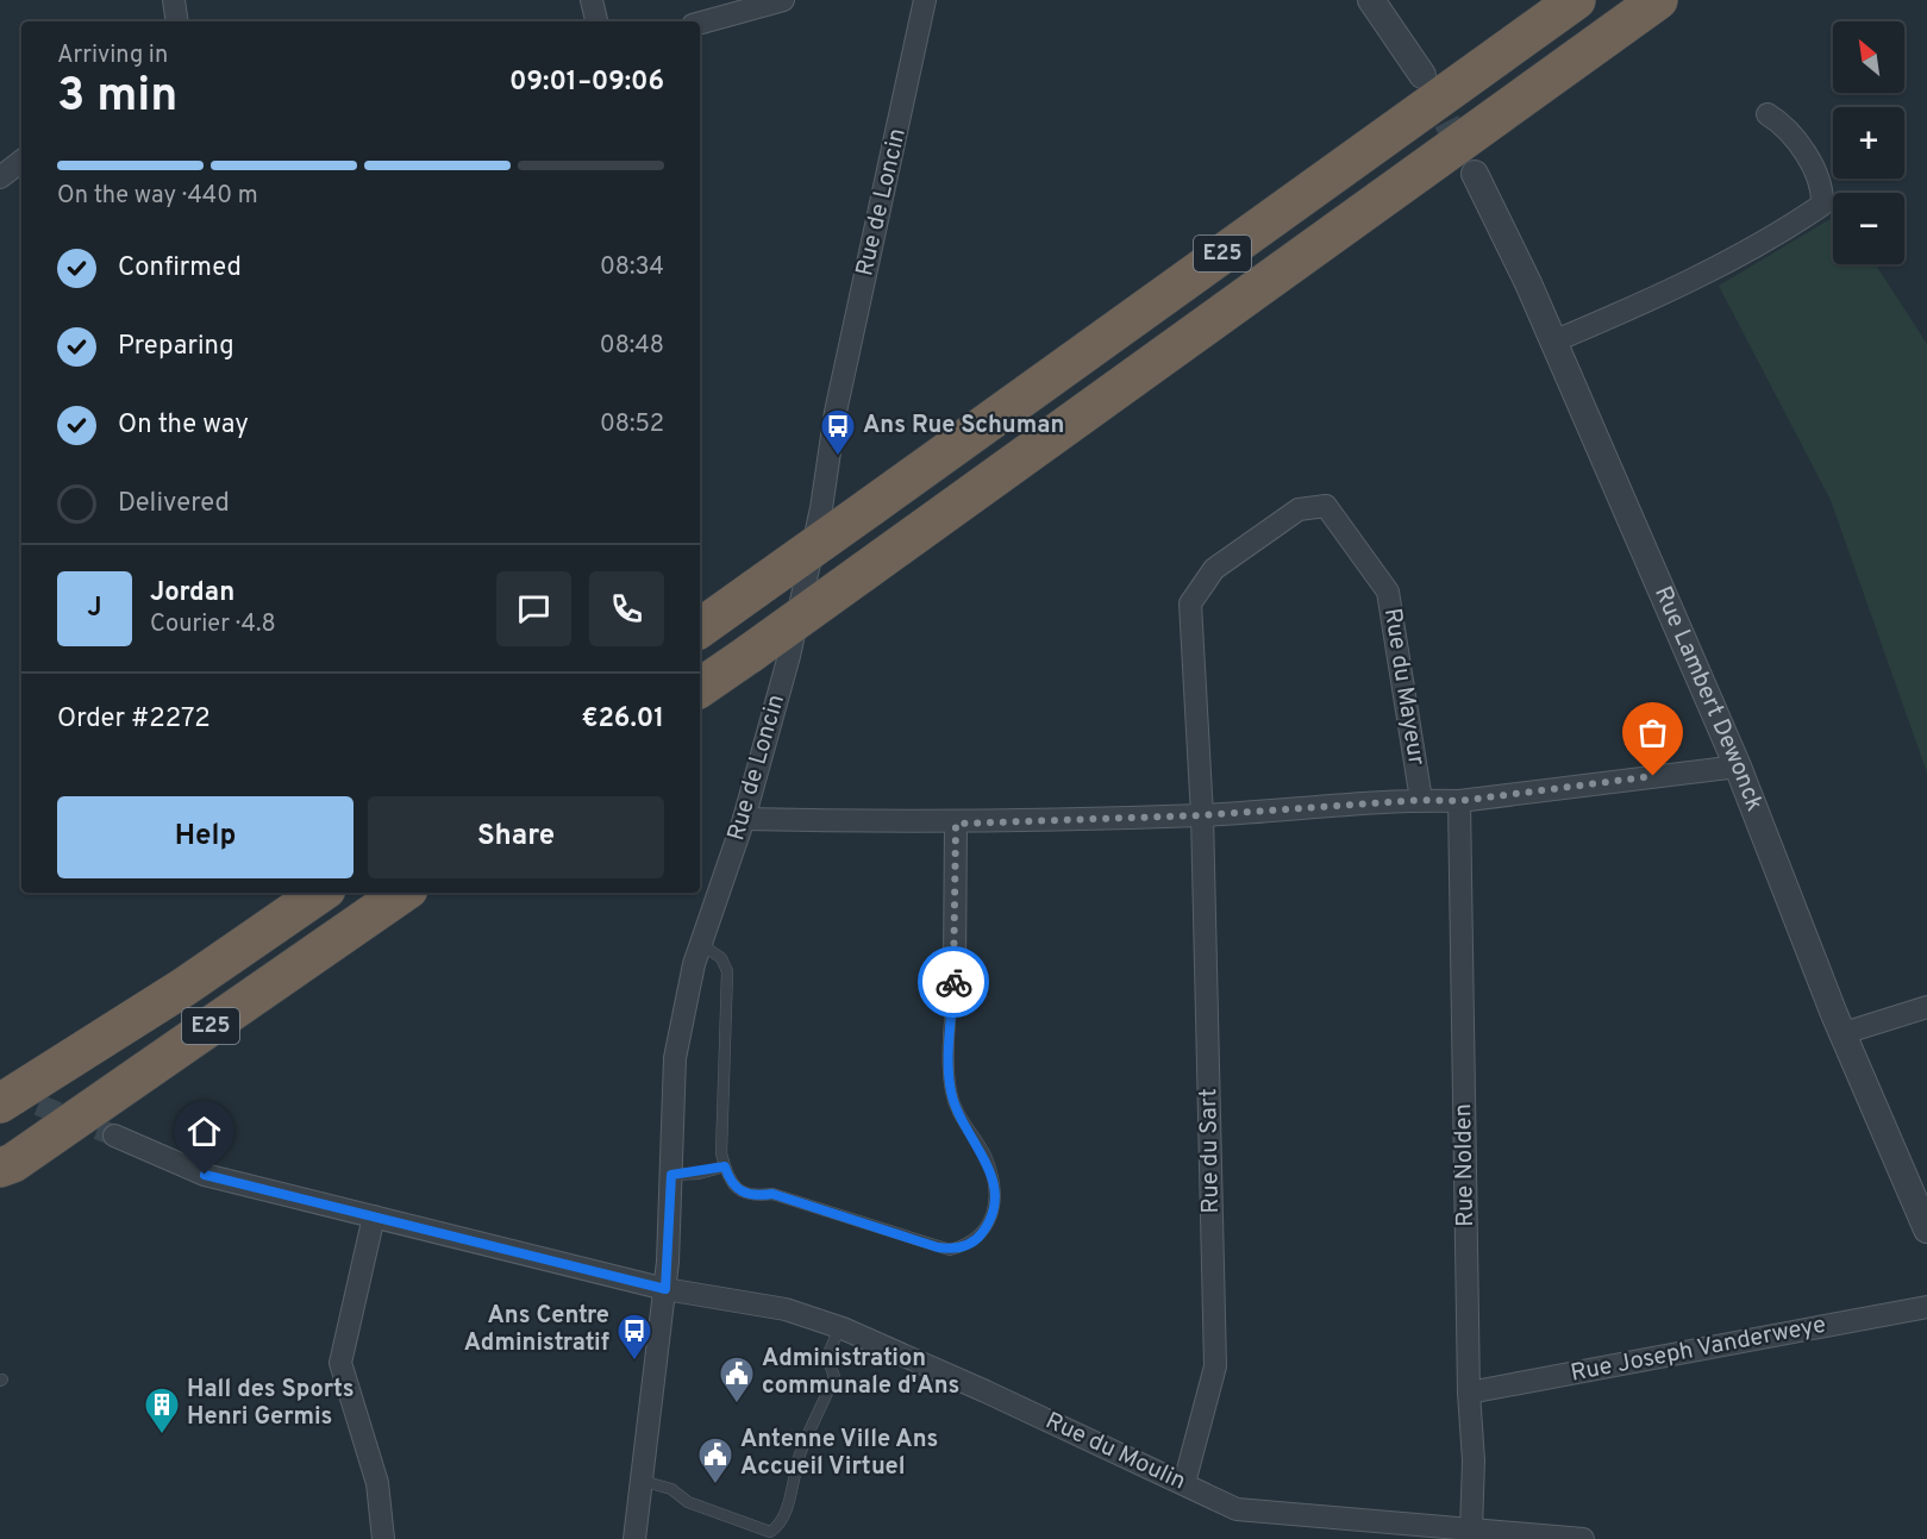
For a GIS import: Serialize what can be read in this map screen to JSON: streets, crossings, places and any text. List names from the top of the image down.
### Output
{
  "streets": {
    "highway": ["E25"],
    "street": [
      "Rue de Loncin",
      "Rue du Mayeur",
      "Rue Lambert Dewonck",
      "Rue du Sart",
      "Rue Nolden",
      "Rue Joseph Vanderweye",
      "Rue du Moulin"
    ]
  },
  "crossings": [
    ["Rue de Loncin", "Rue du Moulin"],
    ["Rue du Mayeur", "Rue du Sart"],
    ["Rue du Sart", "Rue du Moulin"],
    ["Rue Nolden", "Rue Joseph Vanderweye"],
    ["Rue Nolden", "Rue du Moulin"]
  ],
  "places": {
    "bus stop": ["Ans Rue Schuman", "Ans Centre Administratif"],
    "public building": ["Administration communale d'Ans", "Antenne Ville Ans Accueil Virtuel"],
    "building": ["Hall des Sports Henri Germis"]
  },
  "north": "top left",
  "page": {
    "map_buttons": ["+", "−"],
    "heading": ["3 min", "Arriving in", "09:01–09:06"],
    "panel": [
      "Jordan",
      "Courier · 4.8",
      "Order #2272",
      "€26.01"
    ],
    "bar": "On the way · 440 m",
    "list": [
      ["Confirmed", "08:34"],
      ["Preparing", "08:48"],
      ["On the way", "08:52"],
      "Delivered"
    ],
    "round": "J",
    "buttons": ["Help", "Share"]
  }
}
